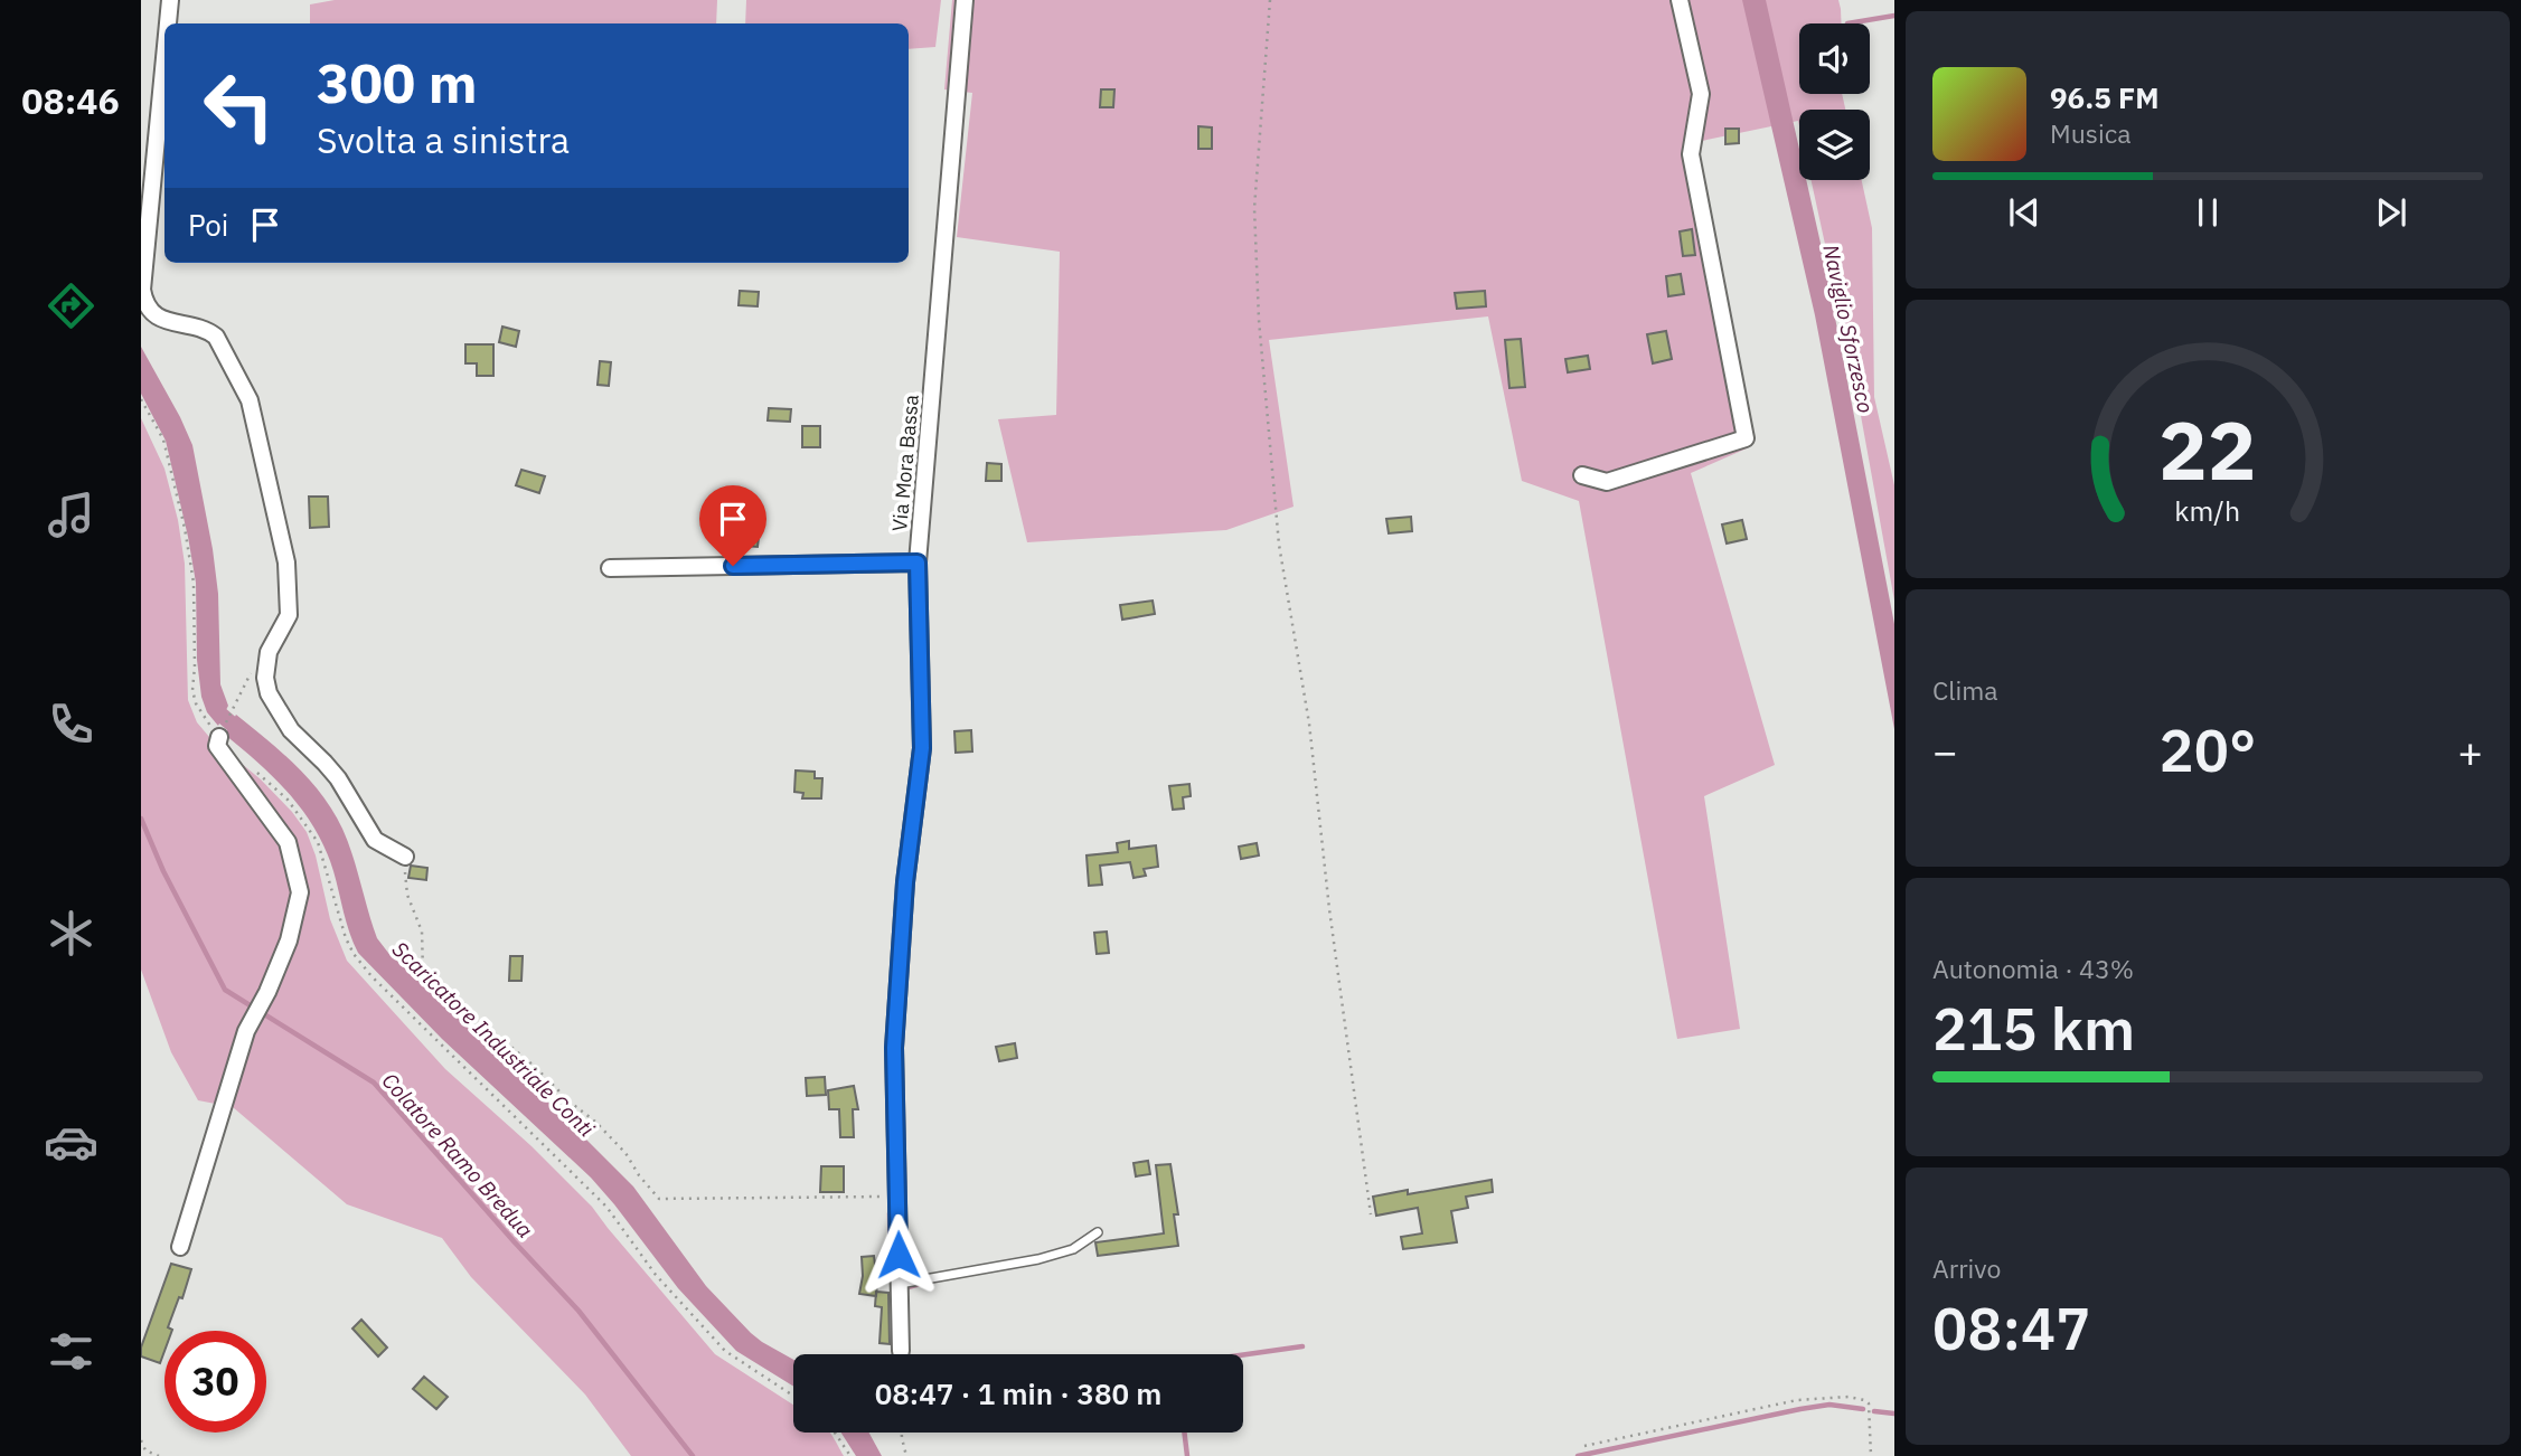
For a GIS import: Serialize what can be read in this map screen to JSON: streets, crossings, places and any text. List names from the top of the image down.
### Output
{
  "streets": {
    "street": ["Via Mora Bassa"]
  },
  "water": ["Naviglio Sforzesco", "Scaricatore Industriale Conti", "Colatore Ramo Bredua"],
  "page": {
    "tabs": "08:46",
    "turn": ["300 m", "Svolta a sinistra"],
    "song": ["96.5 FM", "Musica"],
    "then": "Poi",
    "tile": [
      "Clima",
      ["Autonomia · 43%", "215 km"],
      ["Arrivo", "08:47"]
    ],
    "heat": ["−", "20°", "+"],
    "limit": "30",
    "trip": "08:47 · 1 min · 380 m",
    "gauge": ["22", "km/h"]
  }
}
